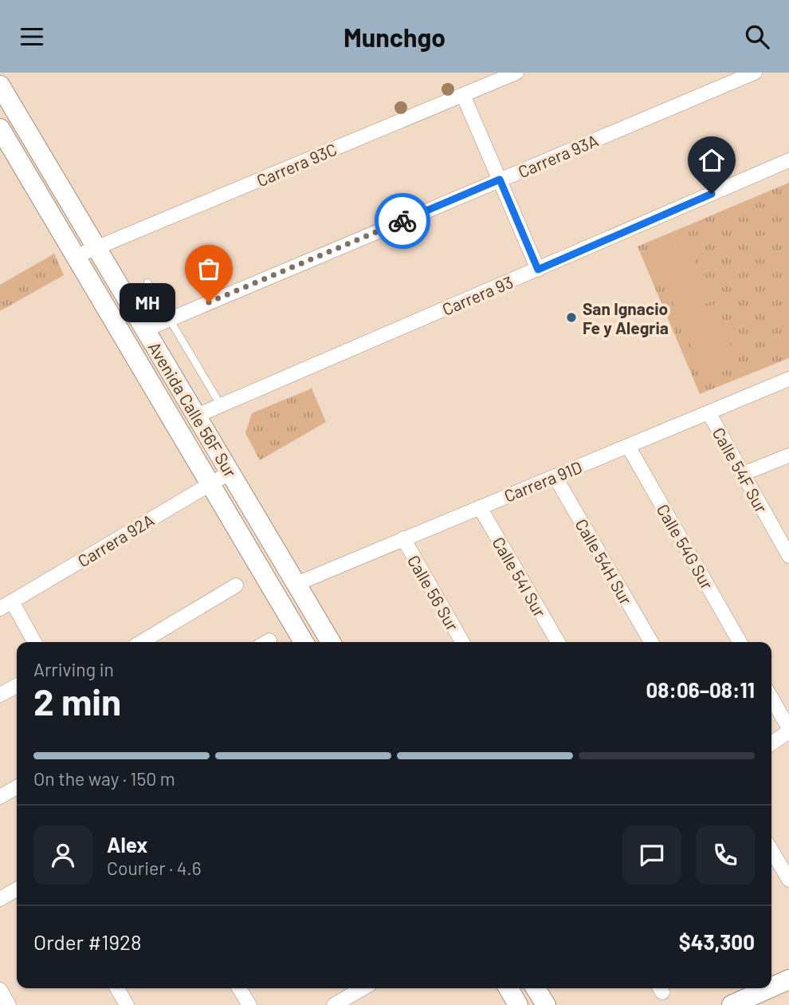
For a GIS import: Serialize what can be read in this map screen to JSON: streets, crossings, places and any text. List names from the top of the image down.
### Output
{
  "streets": {
    "street": [
      "Carrera 93A",
      "Carrera 93C",
      "Carrera 93",
      "Avenida Calle 56F Sur",
      "Calle 54F Sur",
      "Carrera 91D",
      "Carrera 92A",
      "Calle 54G Sur",
      "Calle 54H Sur",
      "Calle 54I Sur",
      "Calle 56 Sur"
    ]
  },
  "crossings": [
    ["Carrera 93A", "Avenida Calle 56F Sur"],
    ["Carrera 93C", "Avenida Calle 56F Sur"],
    ["Carrera 93", "Avenida Calle 56F Sur"],
    ["Avenida Calle 56F Sur", "Carrera 91D"],
    ["Avenida Calle 56F Sur", "Carrera 92A"],
    ["Calle 54F Sur", "Carrera 91D"],
    ["Carrera 91D", "Calle 54G Sur"],
    ["Carrera 91D", "Calle 54H Sur"],
    ["Carrera 91D", "Calle 54I Sur"],
    ["Carrera 91D", "Calle 56 Sur"]
  ],
  "places": ["MH", "San Ignacio Fe y Alegria"],
  "page": {
    "header": "Munchgo",
    "bubble": "MH",
    "heading": ["2 min", "Arriving in", "08:06–08:11"],
    "panel": [
      "Alex",
      "Courier · 4.6",
      "Order #1928",
      "$43,300"
    ],
    "bar": "On the way · 150 m"
  }
}
